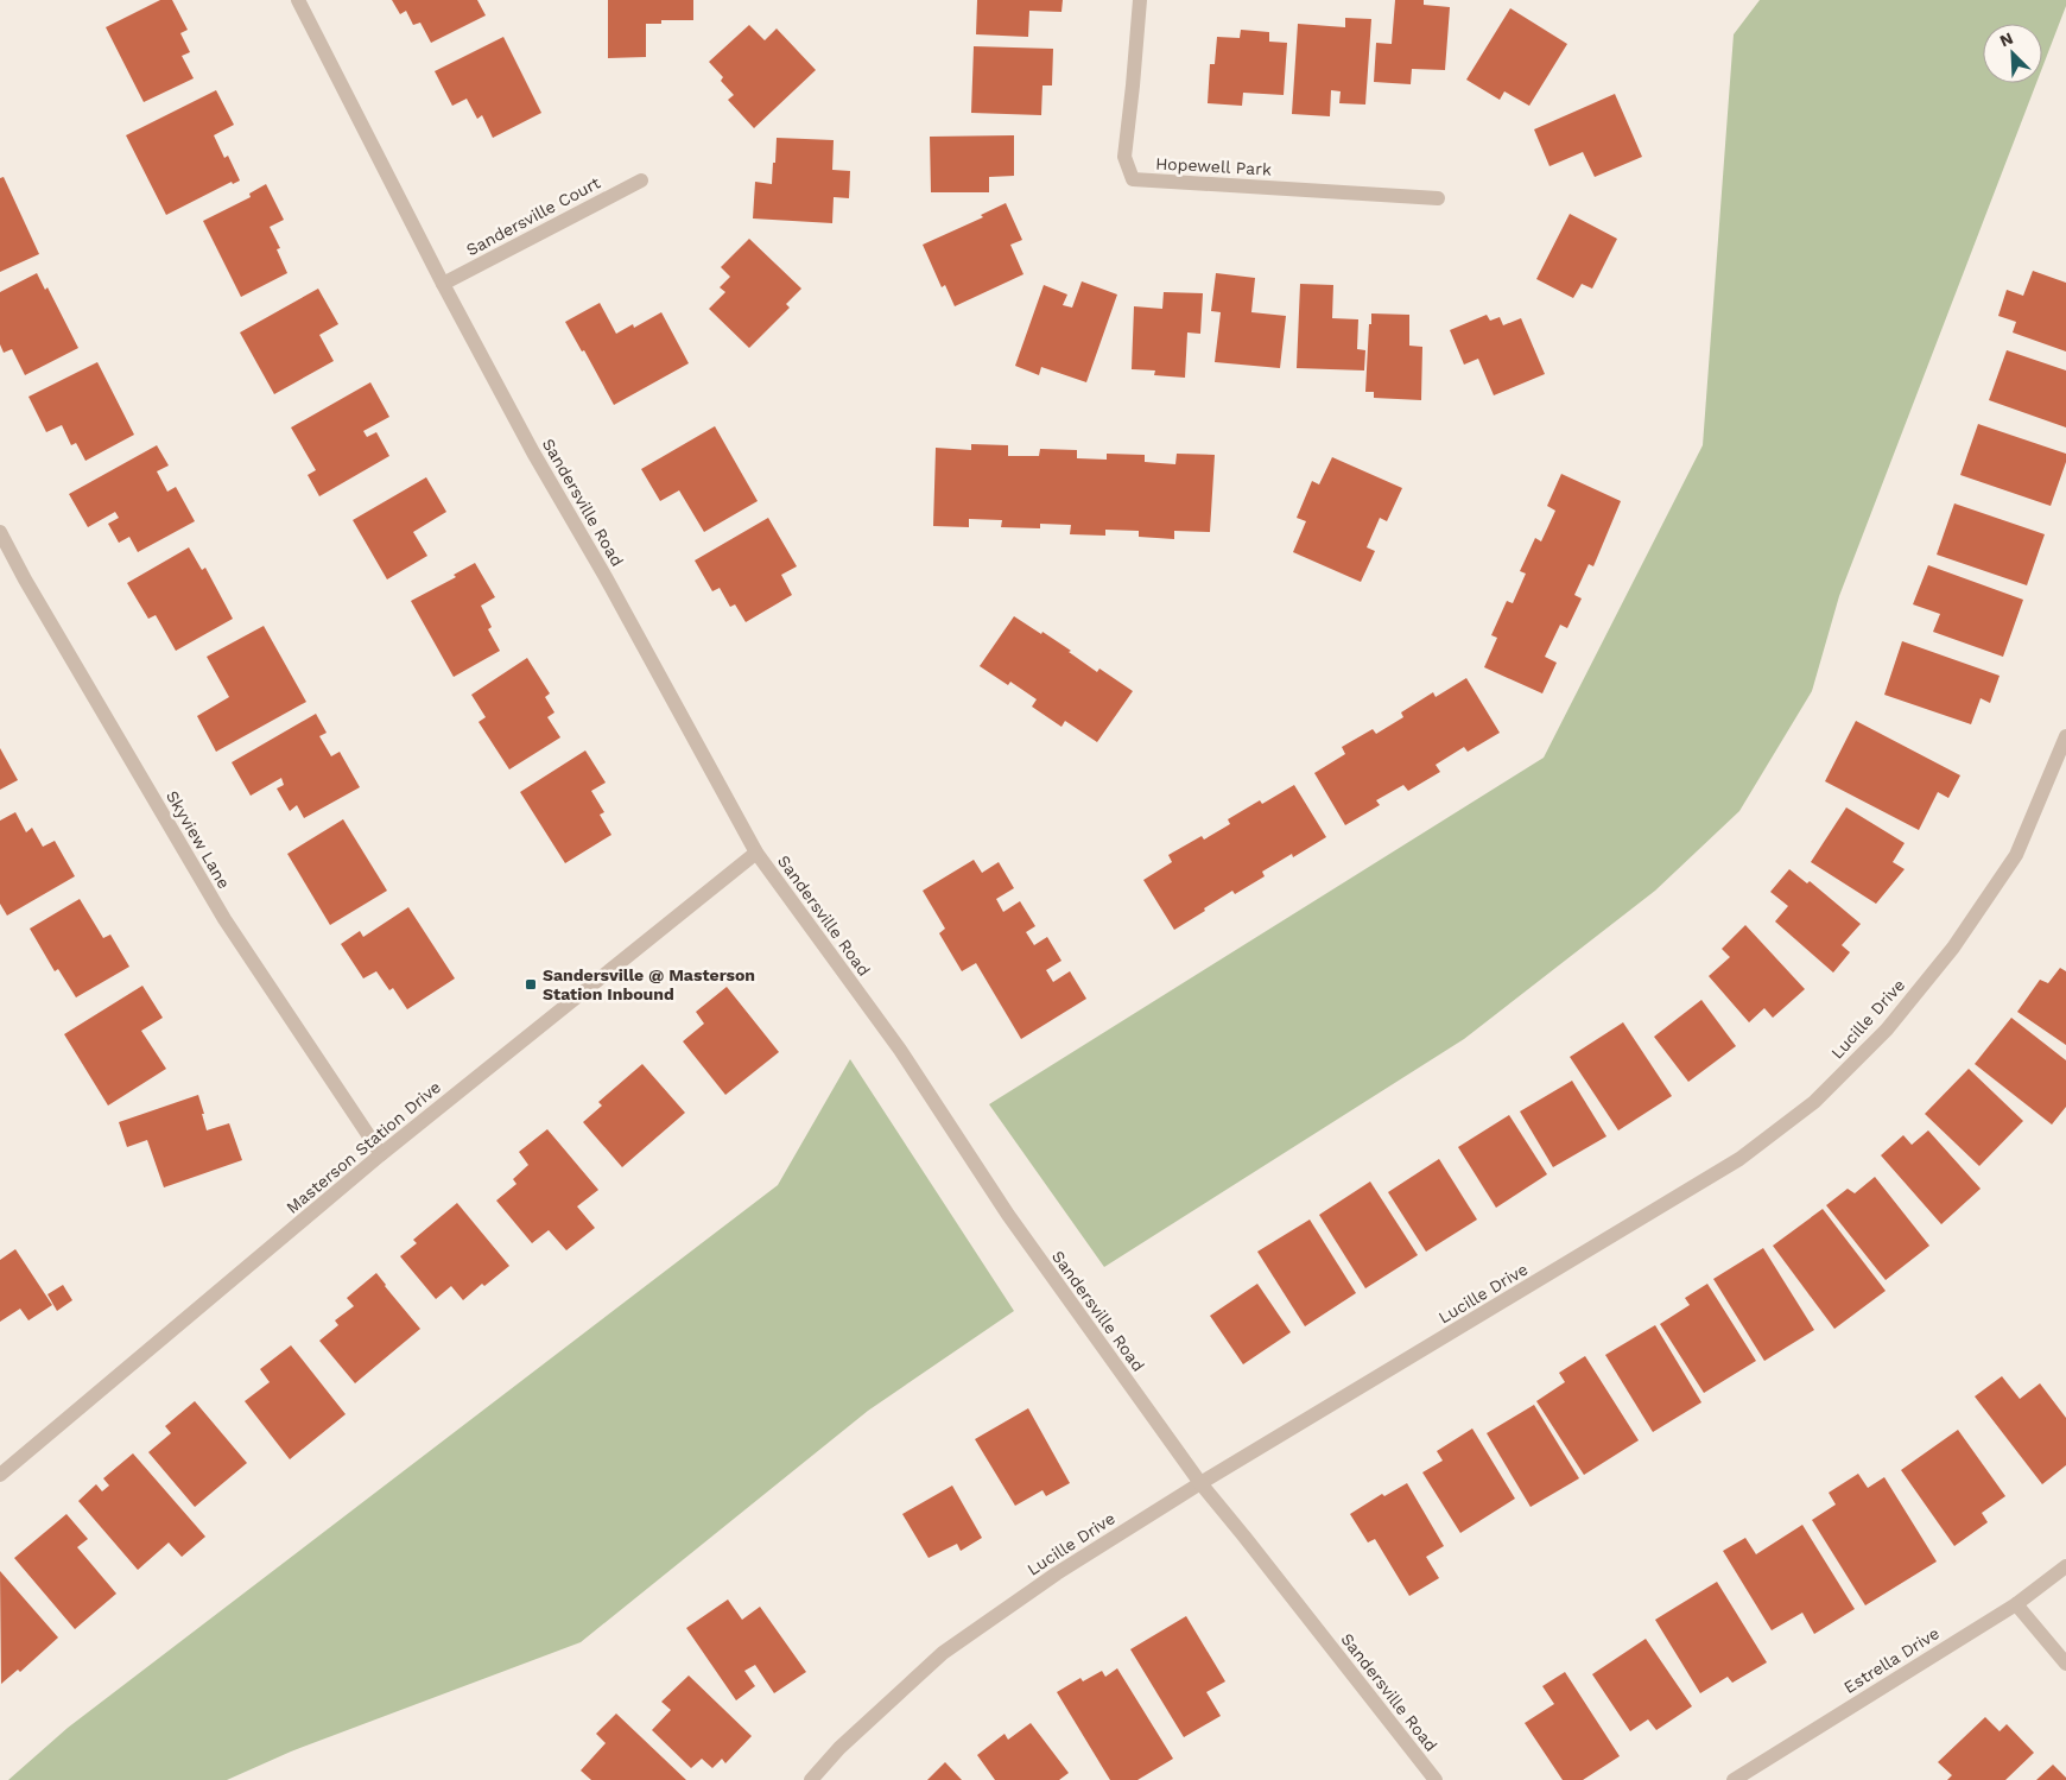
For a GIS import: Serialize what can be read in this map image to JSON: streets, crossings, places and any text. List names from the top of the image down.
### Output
{
  "streets": {
    "street": [
      "Hopewell Park",
      "Sandersville Court",
      "Sandersville Road",
      "Skyview Lane",
      "Lucille Drive",
      "Masterson Station Drive",
      "Estrella Drive"
    ]
  },
  "crossings": [
    ["Sandersville Court", "Sandersville Road"],
    ["Sandersville Road", "Lucille Drive"],
    ["Sandersville Road", "Masterson Station Drive"],
    ["Skyview Lane", "Masterson Station Drive"]
  ],
  "places": {
    "transit": ["Sandersville @ Masterson Station Inbound"]
  },
  "north": "top left"
}
